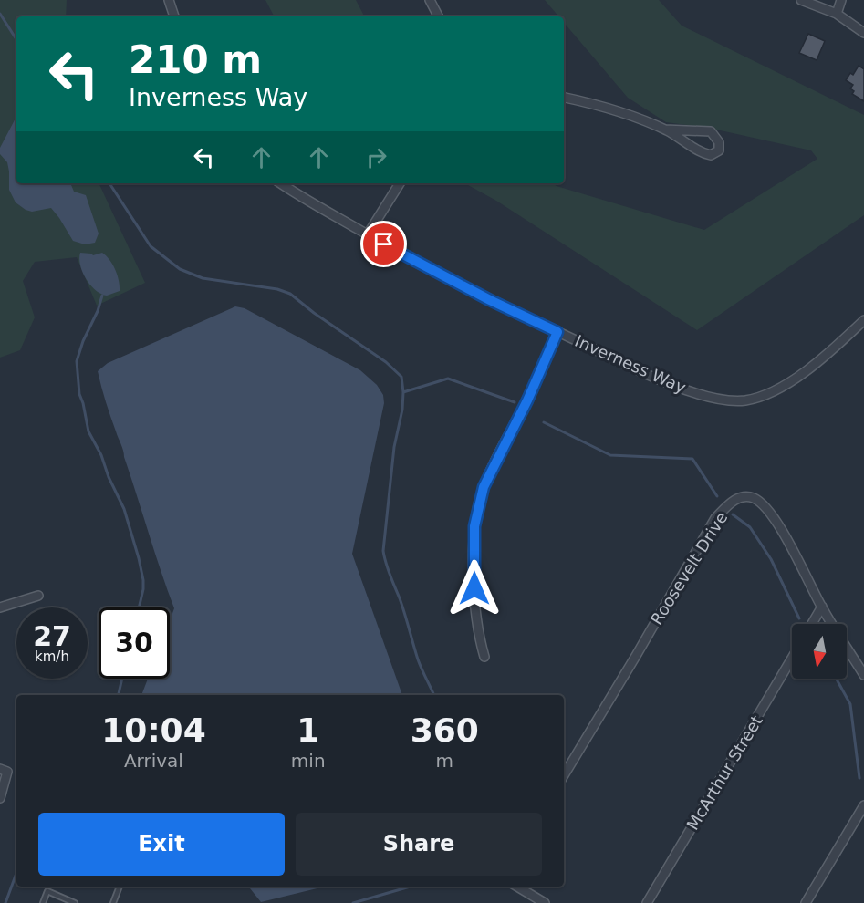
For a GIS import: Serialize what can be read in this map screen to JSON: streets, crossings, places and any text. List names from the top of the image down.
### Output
{
  "streets": {
    "street": ["Inverness Way", "Roosevelt Drive", "McArthur Street"]
  },
  "north": "bottom",
  "page": {
    "turn": ["210 m", "Inverness Way"],
    "speed": "27 km/h",
    "limit": "30",
    "eta": [
      "10:04",
      "Arrival",
      "1",
      "min",
      "360",
      "m"
    ],
    "buttons": ["Exit", "Share"]
  }
}
